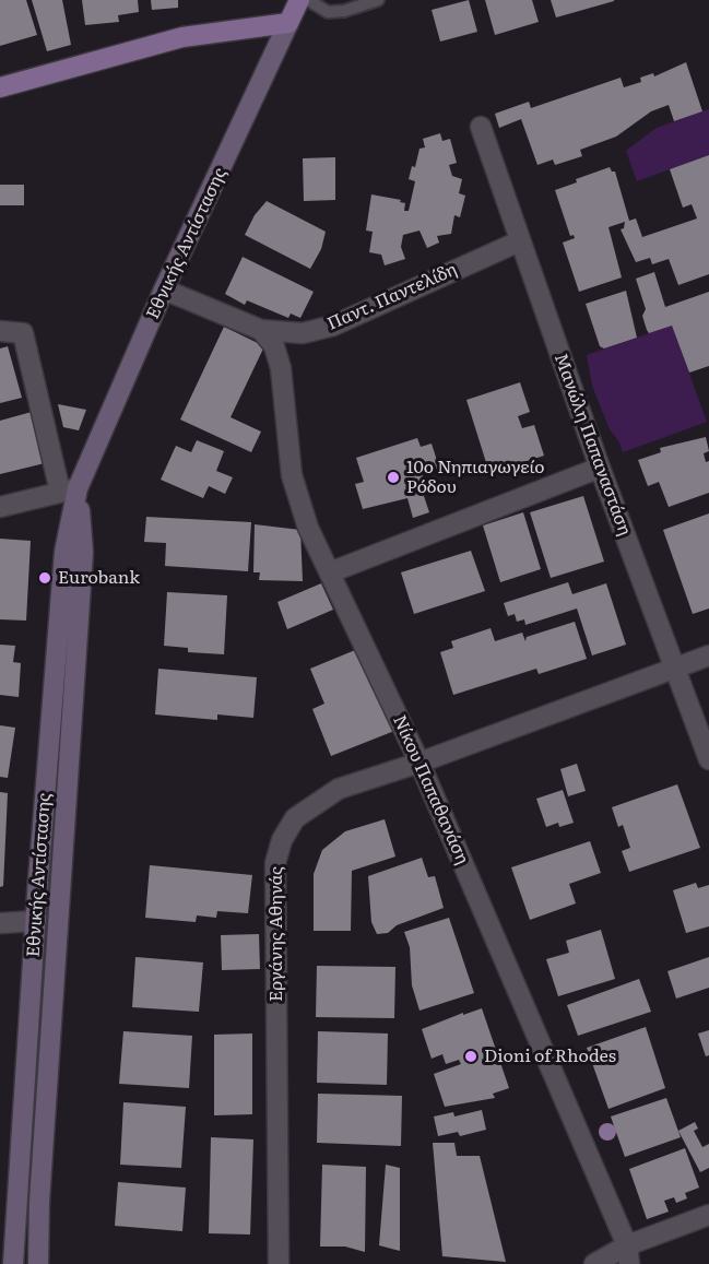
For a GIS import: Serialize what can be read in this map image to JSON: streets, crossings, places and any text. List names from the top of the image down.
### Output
{
  "streets": {
    "main road": ["Εθνικής Αντίστασης"],
    "street": [
      "Παντ. Παντελίδη",
      "Μανώλη Παπαναστάση",
      "Νίκου Παπαθανάση",
      "Εργάνης Αθηνάς"
    ]
  },
  "crossings": [
    ["Εθνικής Αντίστασης", "Παντ. Παντελίδη"],
    ["Παντ. Παντελίδη", "Μανώλη Παπαναστάση"],
    ["Παντ. Παντελίδη", "Νίκου Παπαθανάση"],
    ["Μανώλη Παπαναστάση", "Εργάνης Αθηνάς"],
    ["Νίκου Παπαθανάση", "Εργάνης Αθηνάς"]
  ],
  "places": ["10ο Νηπιαγωγείο Ρόδου", "Eurobank", "Dioni of Rhodes"]
}
